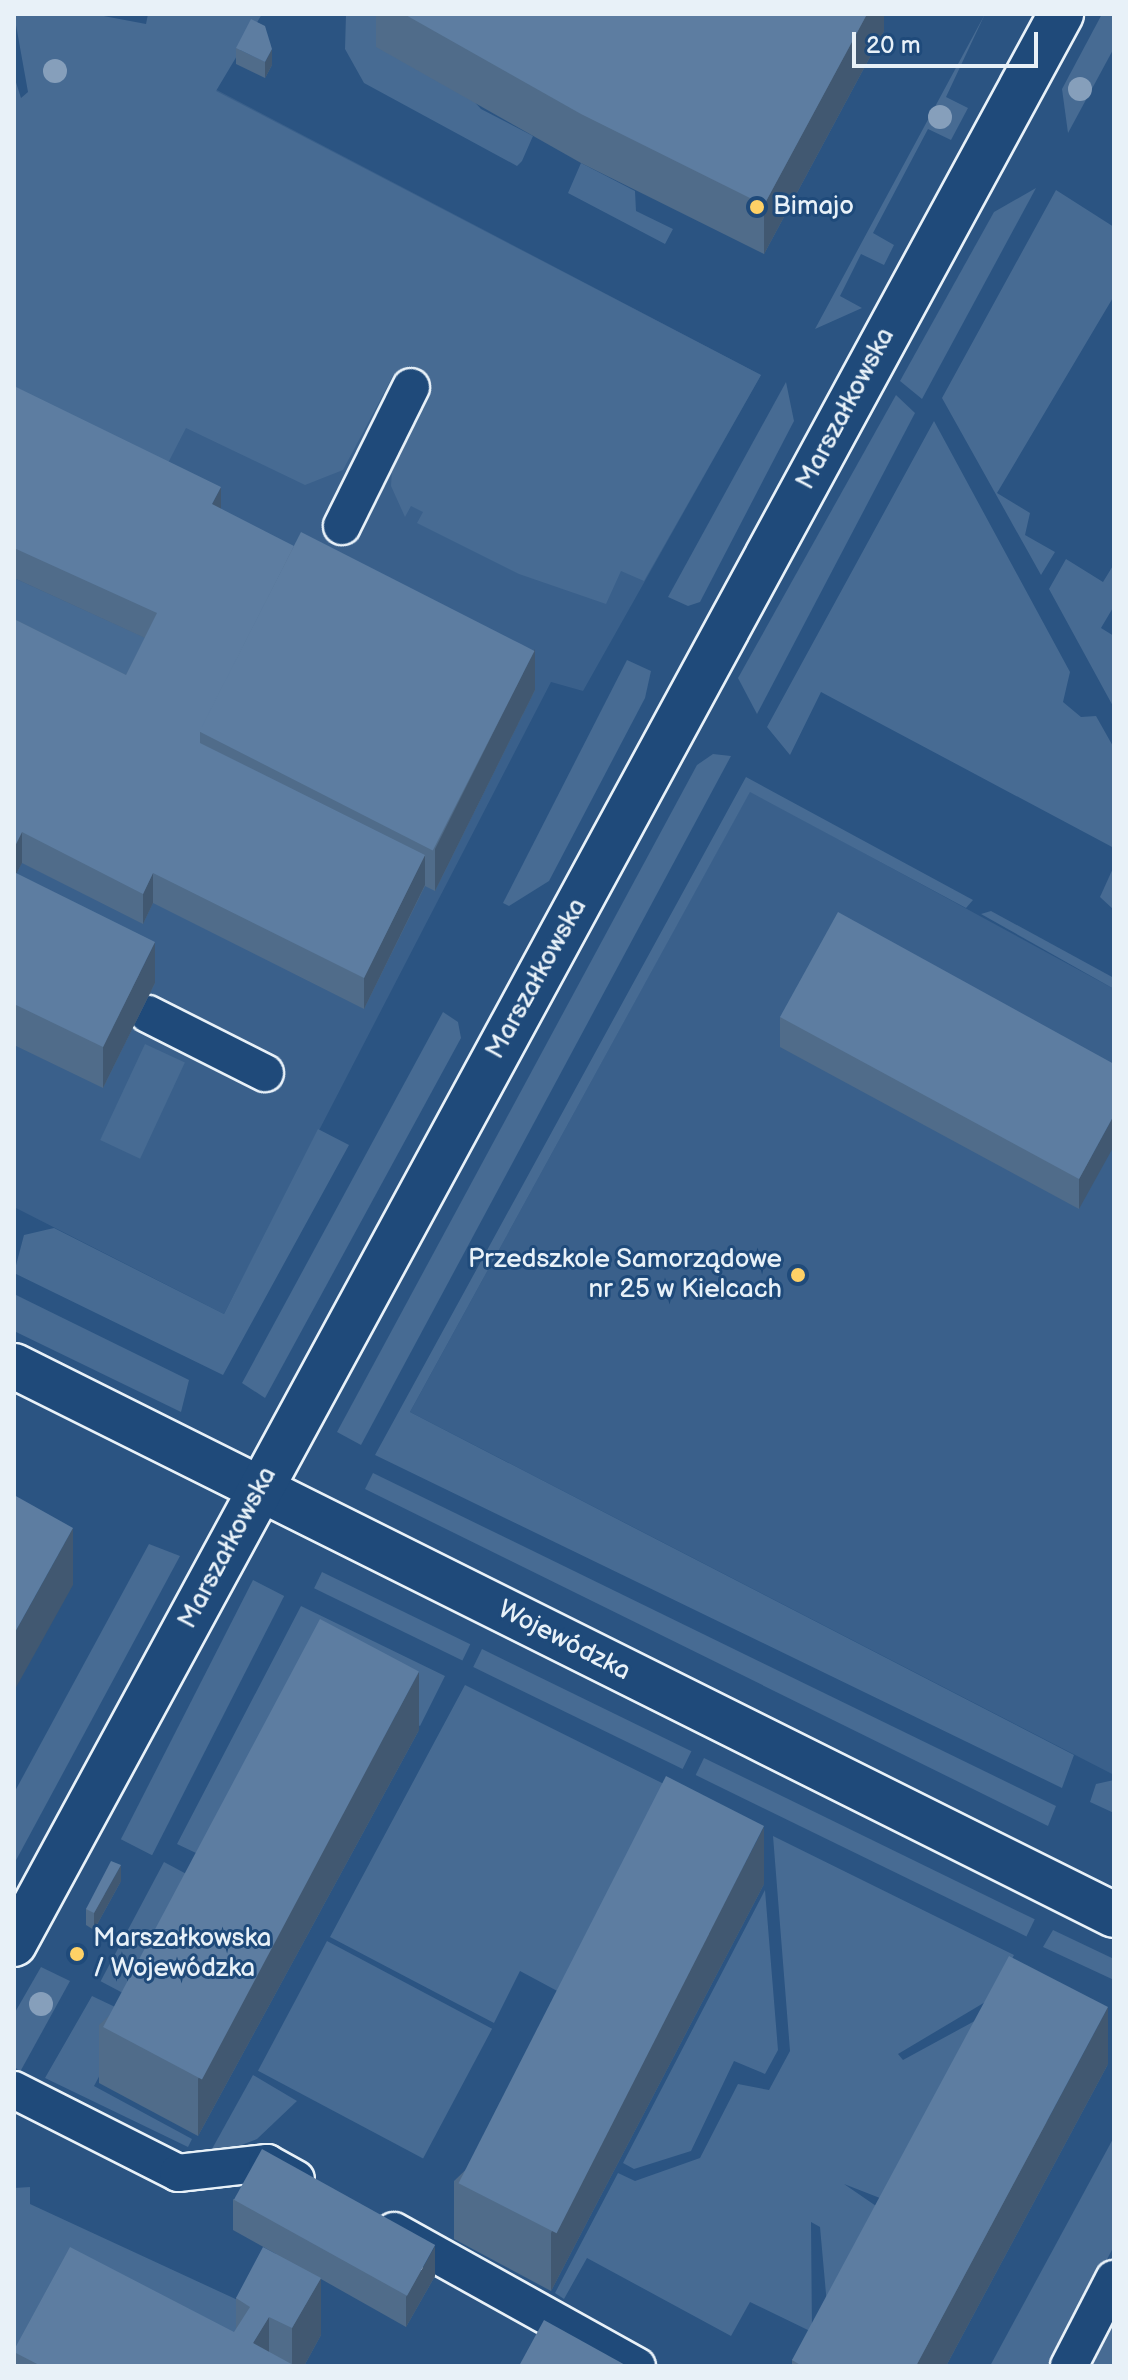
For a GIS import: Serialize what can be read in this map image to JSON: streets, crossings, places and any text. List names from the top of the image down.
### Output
{
  "streets": {
    "street": ["Marszałkowska", "Wojewódzka"]
  },
  "crossings": [
    ["Marszałkowska", "Wojewódzka"]
  ],
  "places": ["Bimajo", "Przedszkole Samorządowe nr 25 w Kielcach", "Marszałkowska / Wojewódzka"],
  "scale_bar": "20 m"
}
